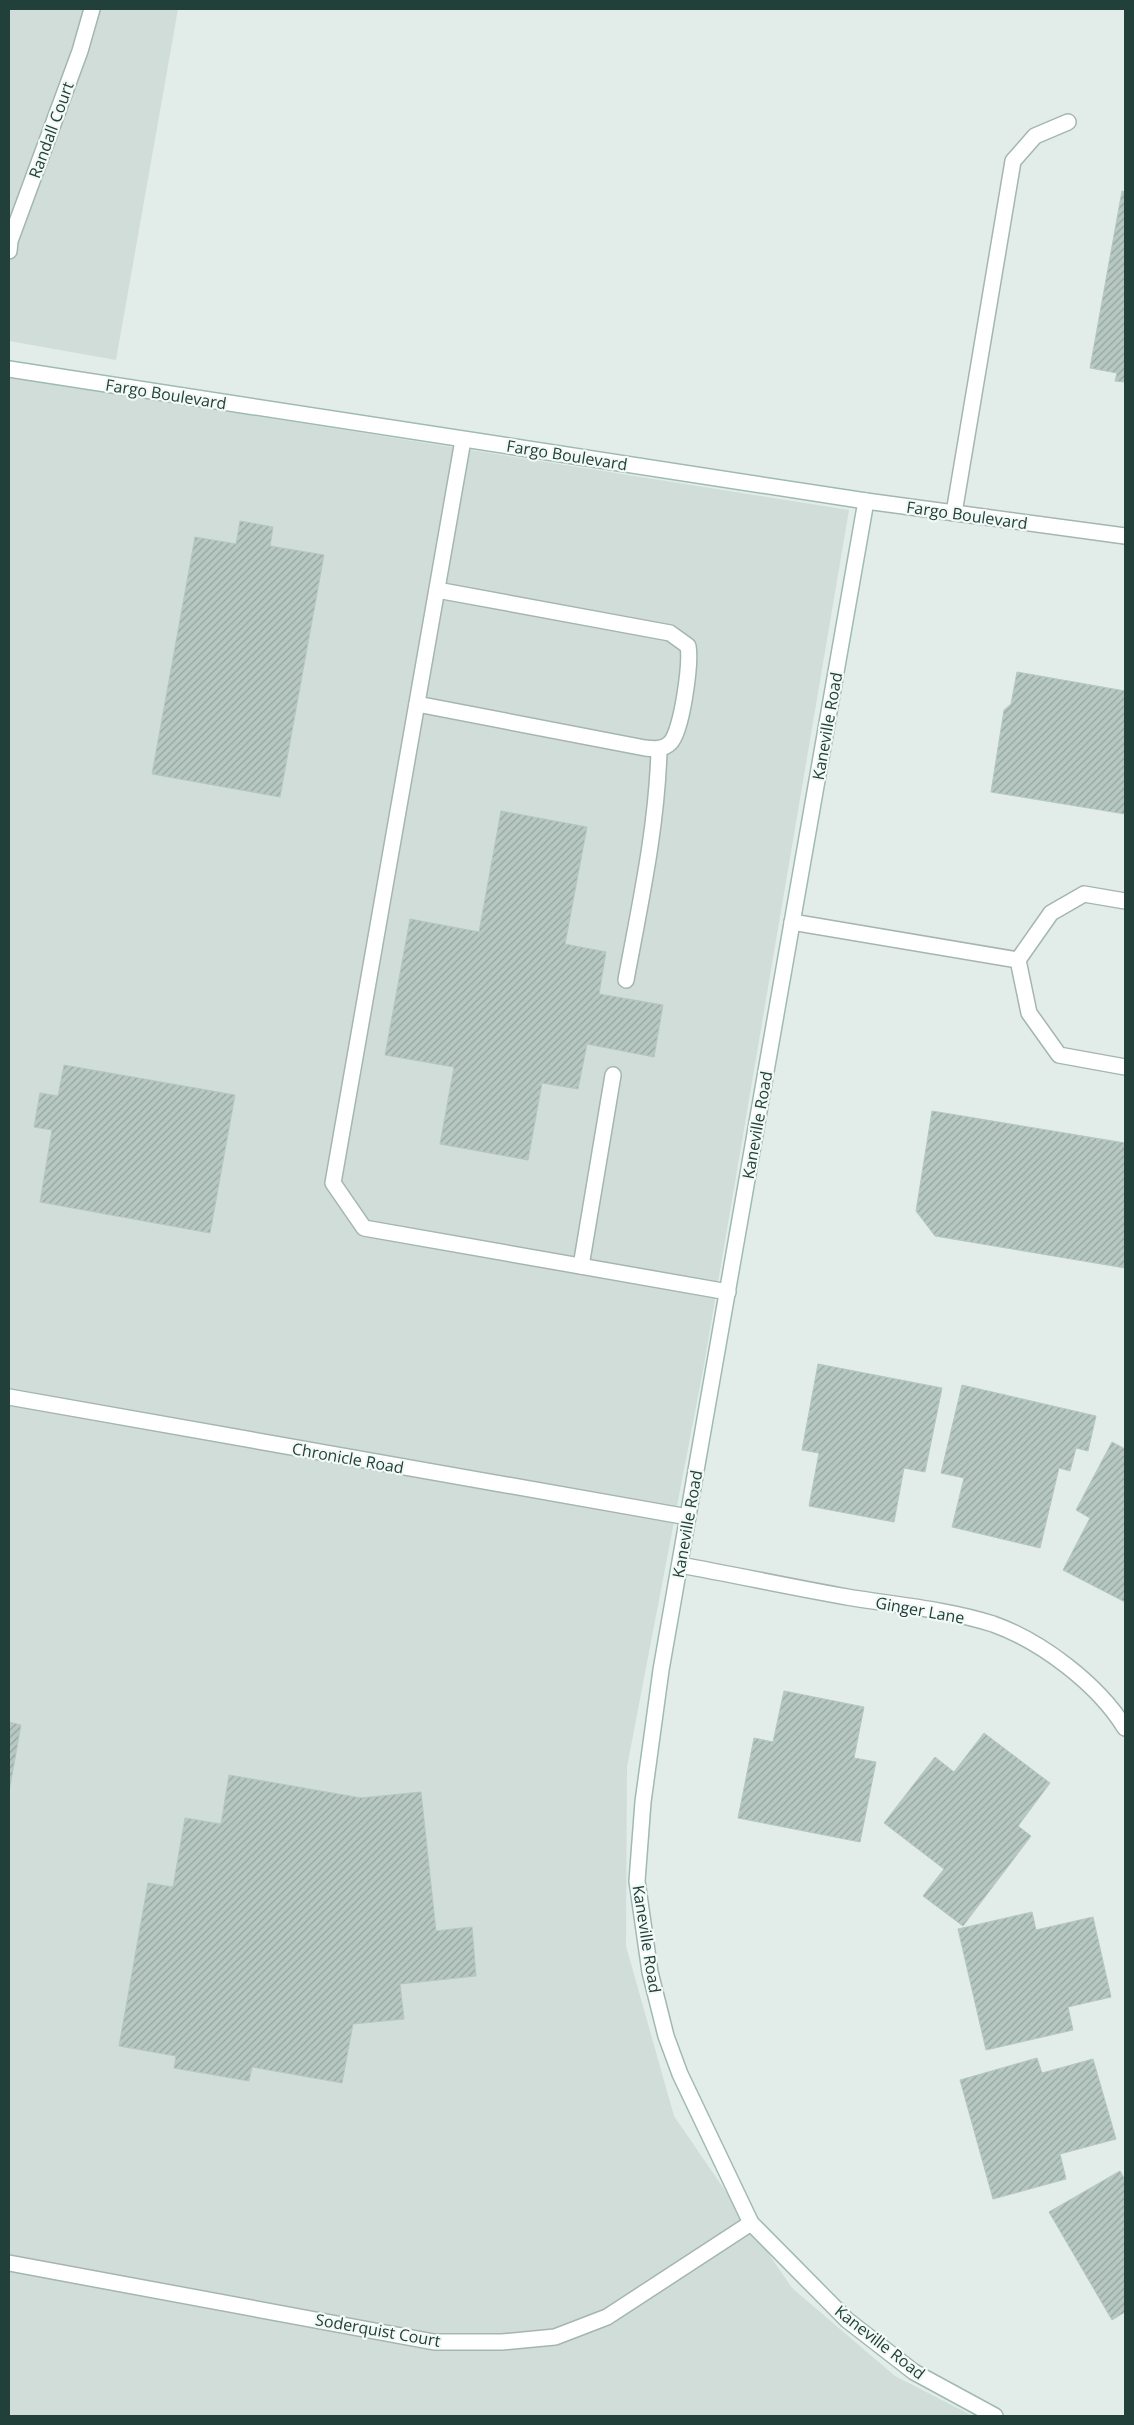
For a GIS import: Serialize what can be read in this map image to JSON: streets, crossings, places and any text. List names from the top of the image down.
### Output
{
  "streets": {
    "main road": [
      "Randall Court",
      "Fargo Boulevard",
      "Kaneville Road",
      "Chronicle Road",
      "Ginger Lane",
      "Soderquist Court"
    ]
  },
  "crossings": [
    ["Fargo Boulevard", "Kaneville Road"],
    ["Kaneville Road", "Chronicle Road"],
    ["Kaneville Road", "Ginger Lane"],
    ["Kaneville Road", "Soderquist Court"]
  ]
}
